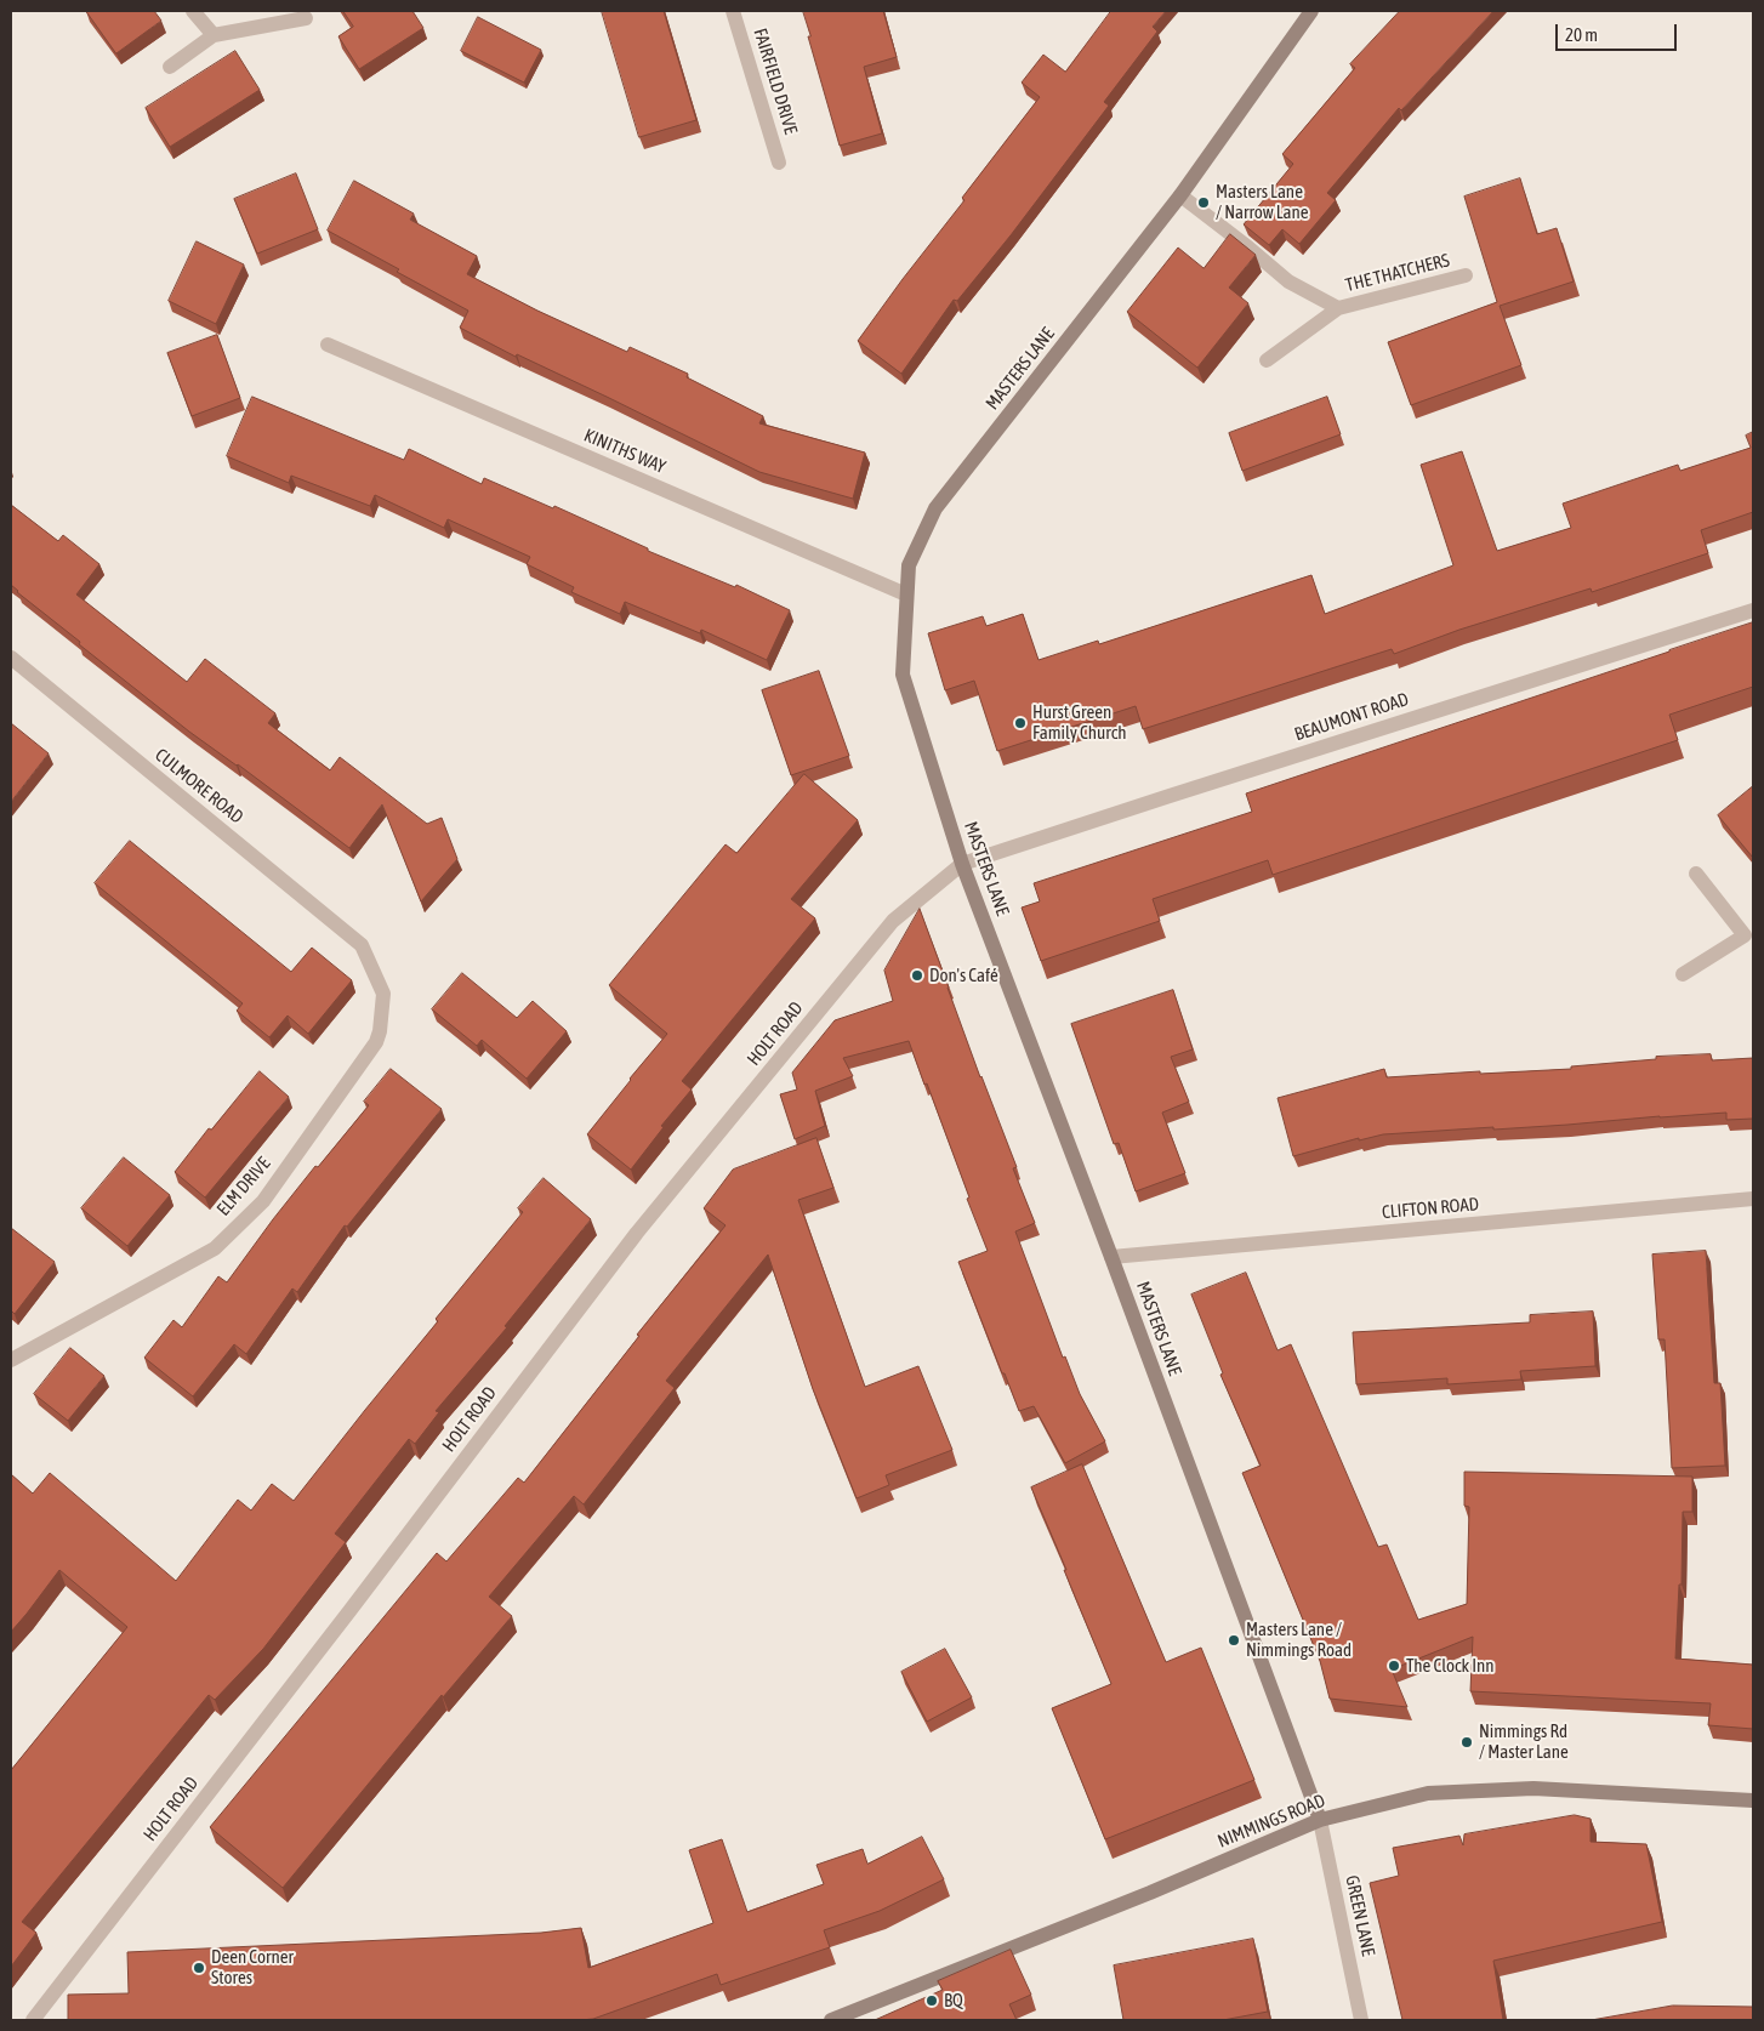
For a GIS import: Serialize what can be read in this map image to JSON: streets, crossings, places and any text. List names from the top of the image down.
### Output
{
  "streets": {
    "street": [
      "FAIRFIELD DRIVE",
      "THE THATCHERS",
      "MASTERS LANE",
      "KINITHS WAY",
      "BEAUMONT ROAD",
      "CULMORE ROAD",
      "HOLT ROAD",
      "ELM DRIVE",
      "CLIFTON ROAD",
      "NIMMINGS ROAD",
      "GREEN LANE"
    ]
  },
  "crossings": [
    ["THE THATCHERS", "MASTERS LANE"],
    ["MASTERS LANE", "KINITHS WAY"],
    ["MASTERS LANE", "BEAUMONT ROAD"],
    ["MASTERS LANE", "HOLT ROAD"],
    ["MASTERS LANE", "CLIFTON ROAD"],
    ["MASTERS LANE", "NIMMINGS ROAD"],
    ["MASTERS LANE", "GREEN LANE"],
    ["BEAUMONT ROAD", "HOLT ROAD"],
    ["CULMORE ROAD", "ELM DRIVE"],
    ["NIMMINGS ROAD", "GREEN LANE"]
  ],
  "places": [
    "Masters Lane / Narrow Lane",
    "Hurst Green Family Church",
    "Don's Café",
    "Masters Lane / Nimmings Road",
    "The Clock Inn",
    "Nimmings Rd / Master Lane",
    "Deen Corner Stores",
    "BQ"
  ],
  "scale_bar": "20 m"
}
